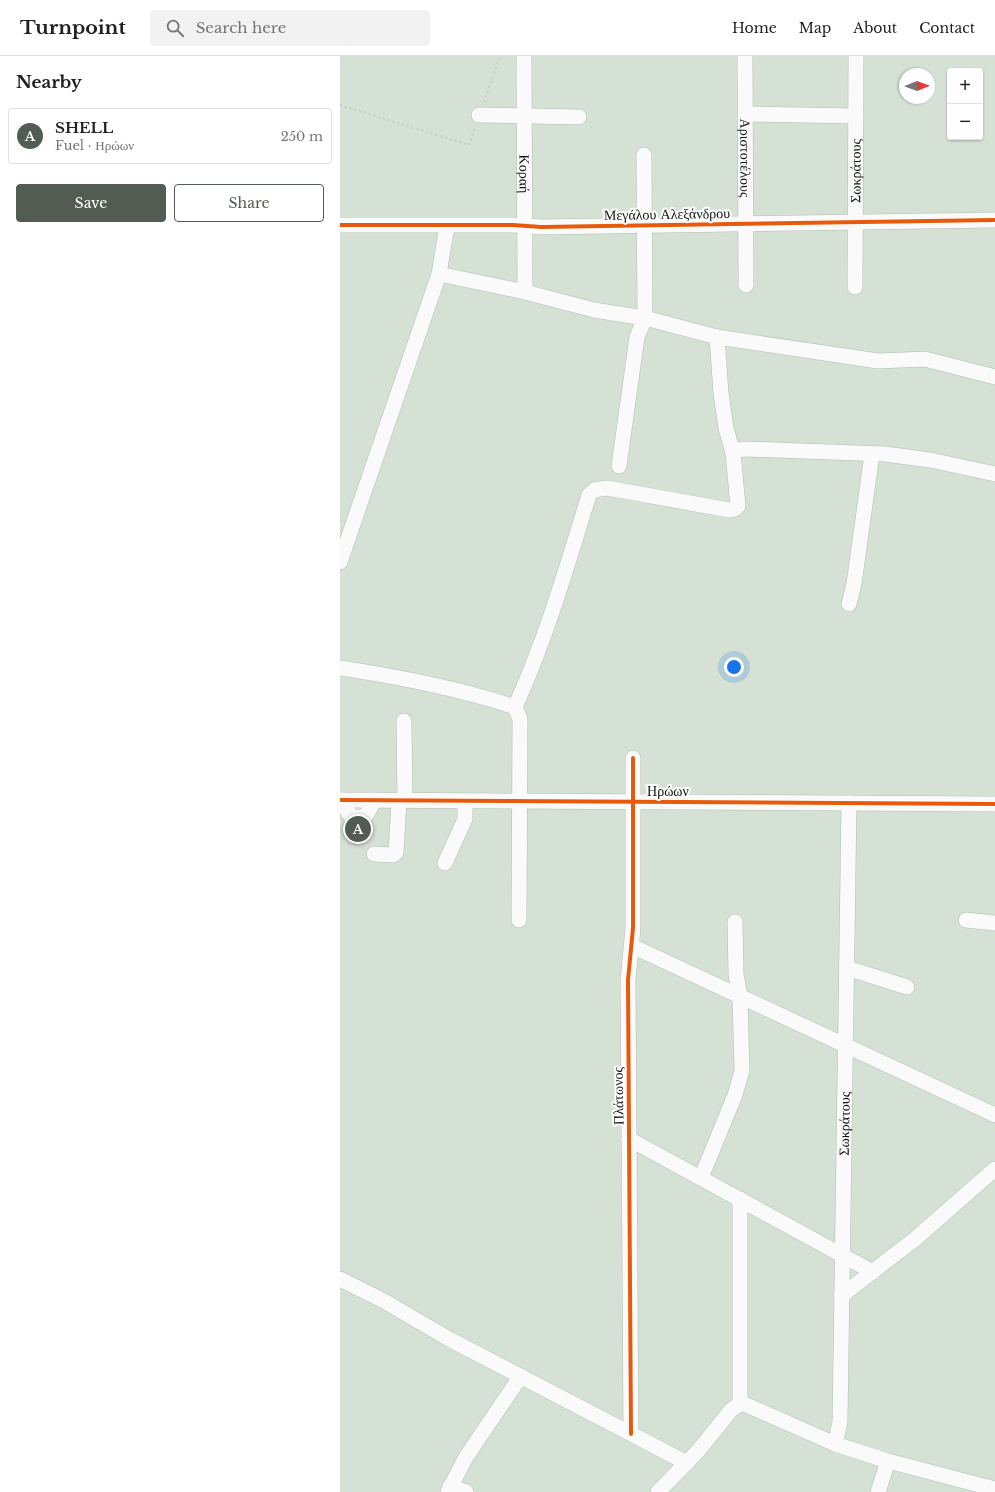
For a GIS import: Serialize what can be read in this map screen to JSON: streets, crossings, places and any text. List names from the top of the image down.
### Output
{
  "streets": {
    "street": [
      "Αριστοτέλους",
      "Σωκράτους",
      "Κοραή",
      "Μεγάλου Αλεξάνδρου",
      "Ηρώων",
      "Πλάτωνος"
    ]
  },
  "crossings": [
    ["Αριστοτέλους", "Μεγάλου Αλεξάνδρου"],
    ["Σωκράτους", "Μεγάλου Αλεξάνδρου"],
    ["Σωκράτους", "Ηρώων"],
    ["Κοραή", "Μεγάλου Αλεξάνδρου"],
    ["Ηρώων", "Πλάτωνος"]
  ],
  "north": "right",
  "page": {
    "header": "Turnpoint",
    "search": "Search here",
    "nav": [
      "Home",
      "Map",
      "About",
      "Contact"
    ],
    "heading": "Nearby",
    "map_buttons": ["+", "−"],
    "list": [
      {
        "mark": "A",
        "name": "SHELL",
        "note": "Fuel · Ηρώων",
        "value": "250 m"
      }
    ],
    "buttons": ["Save", "Share"],
    "pins": "A"
  }
}
